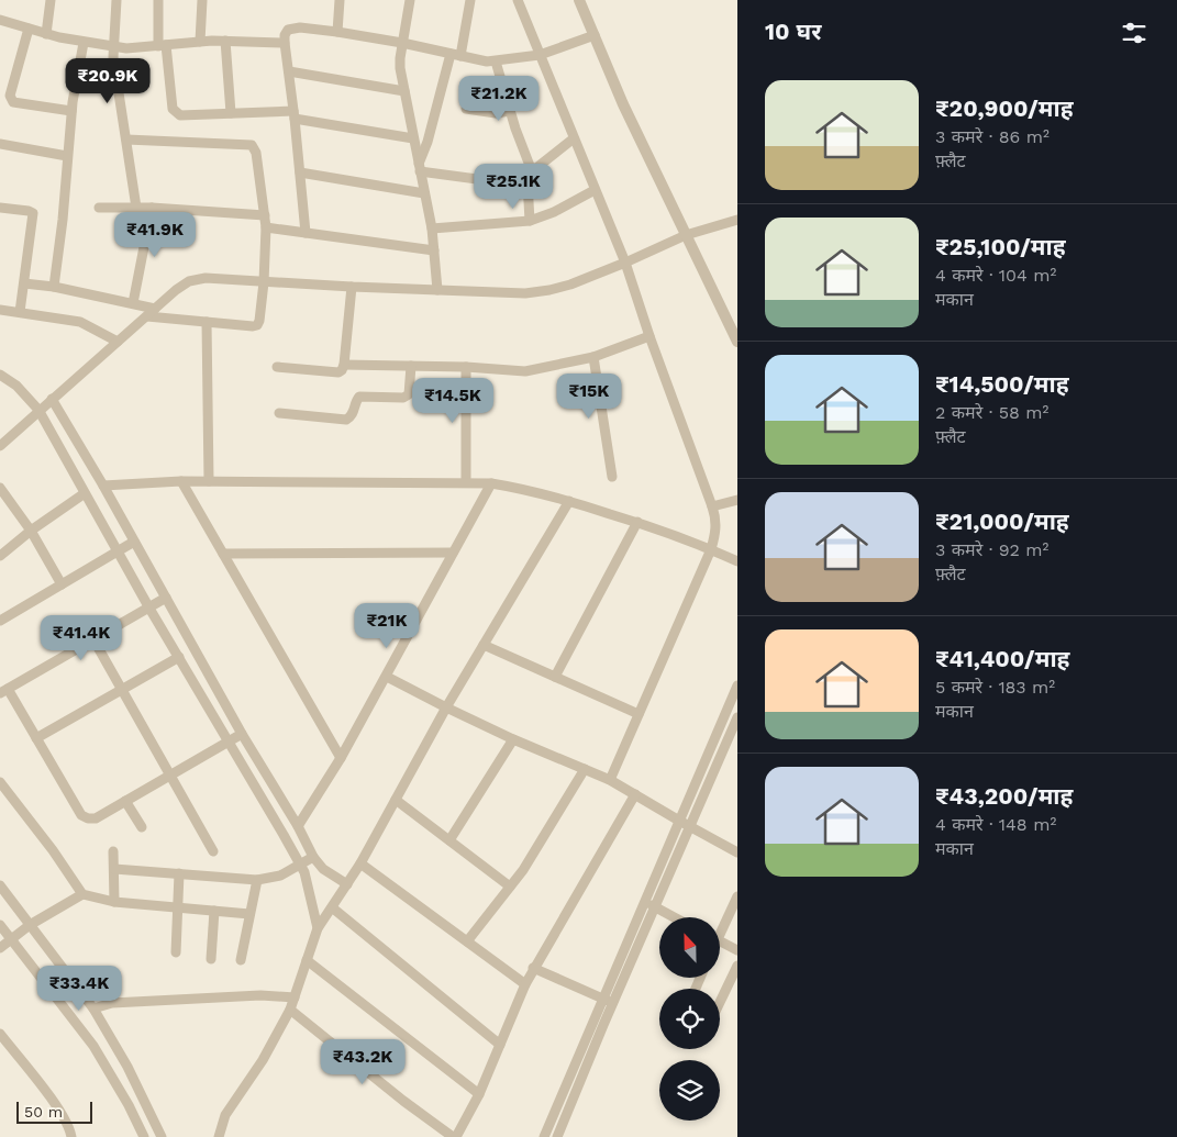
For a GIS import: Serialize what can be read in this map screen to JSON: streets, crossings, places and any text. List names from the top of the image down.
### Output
{
  "scale_bar": "50 m",
  "north": "top",
  "page": {
    "heading": "10 घर",
    "price": [
      "₹20.9K",
      "₹21.2K",
      "₹25.1K",
      "₹41.9K",
      "₹15K",
      "₹14.5K",
      "₹21K",
      "₹41.4K",
      "₹33.4K",
      "₹43.2K"
    ],
    "list": [
      {
        "name": "₹20,900/माह",
        "note": "3 कमरे · 86 m² · फ़्लैट"
      },
      {
        "name": "₹25,100/माह",
        "note": "4 कमरे · 104 m² · मकान"
      },
      {
        "name": "₹14,500/माह",
        "note": "2 कमरे · 58 m² · फ़्लैट"
      },
      {
        "name": "₹21,000/माह",
        "note": "3 कमरे · 92 m² · फ़्लैट"
      },
      {
        "name": "₹41,400/माह",
        "note": "5 कमरे · 183 m² · मकान"
      },
      {
        "name": "₹43,200/माह",
        "note": "4 कमरे · 148 m² · मकान"
      }
    ],
    "scale": "50 m"
  }
}
